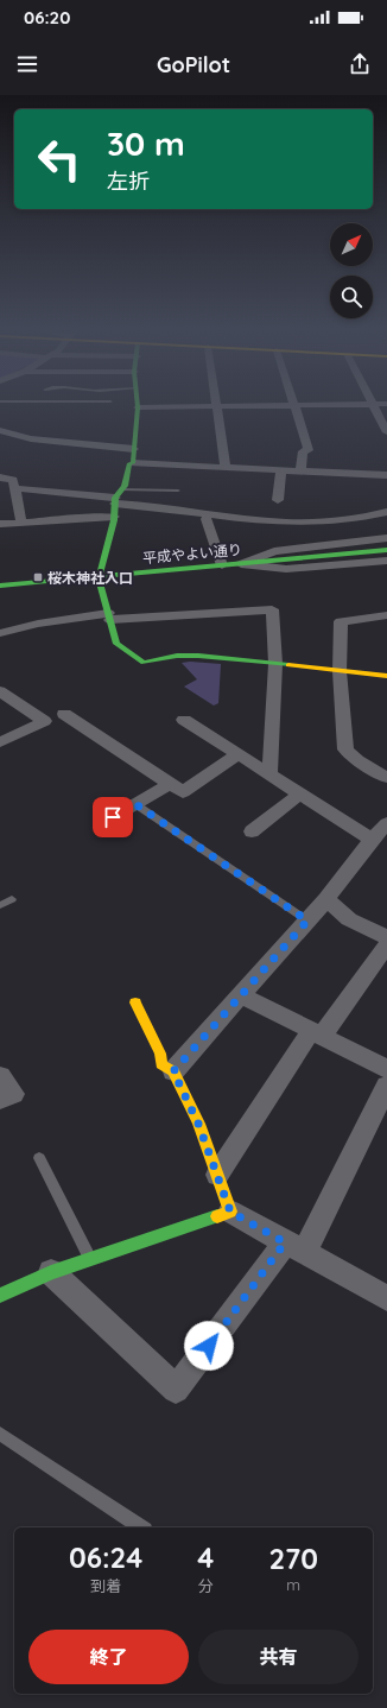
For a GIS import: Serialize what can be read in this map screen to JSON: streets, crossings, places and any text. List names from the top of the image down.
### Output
{
  "streets": {
    "street": ["平成やよい通り"]
  },
  "places": {
    "transit": ["桜木神社入口"]
  },
  "north": "top right",
  "page": {
    "status": "06:20",
    "header": "GoPilot",
    "turn": ["30 m", "左折"],
    "eta": [
      "06:24",
      "到着",
      "4",
      "分",
      "270",
      "m"
    ],
    "buttons": ["終了", "共有"]
  }
}
